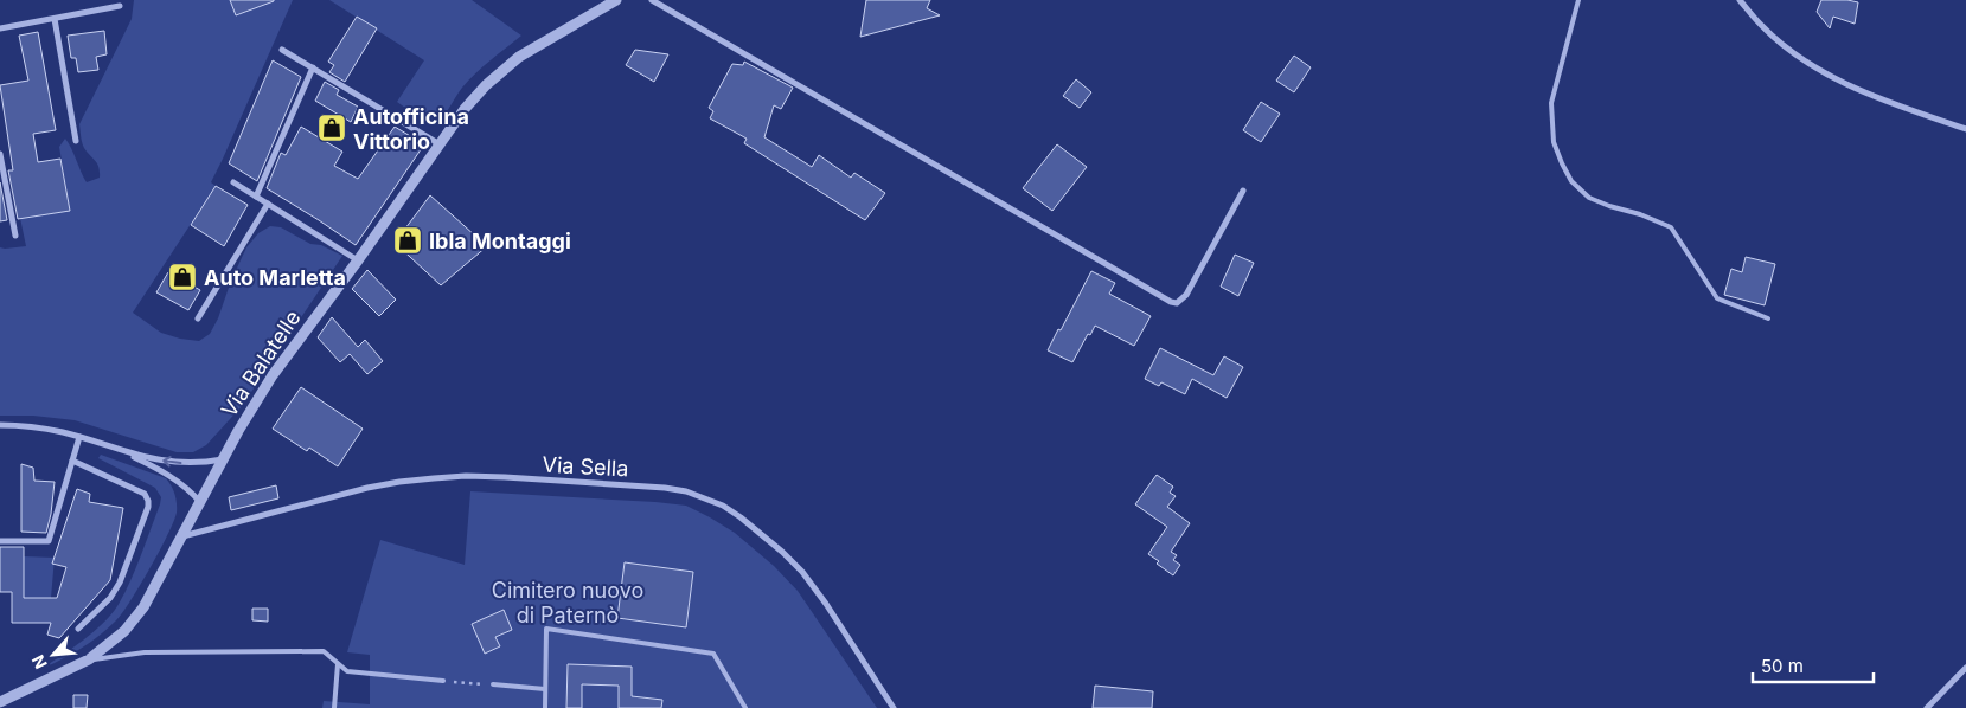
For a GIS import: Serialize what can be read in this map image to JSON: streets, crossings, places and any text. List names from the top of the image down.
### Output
{
  "streets": {
    "street": ["Via Balatelle", "Via Sella"]
  },
  "crossings": [
    ["Via Balatelle", "Via Sella"]
  ],
  "parks": ["Cimitero nuovo di Paternò"],
  "places": {
    "shop": ["Autofficina Vittorio", "Ibla Montaggi", "Auto Marletta"]
  },
  "scale_bar": "50 m",
  "north": "bottom left"
}
